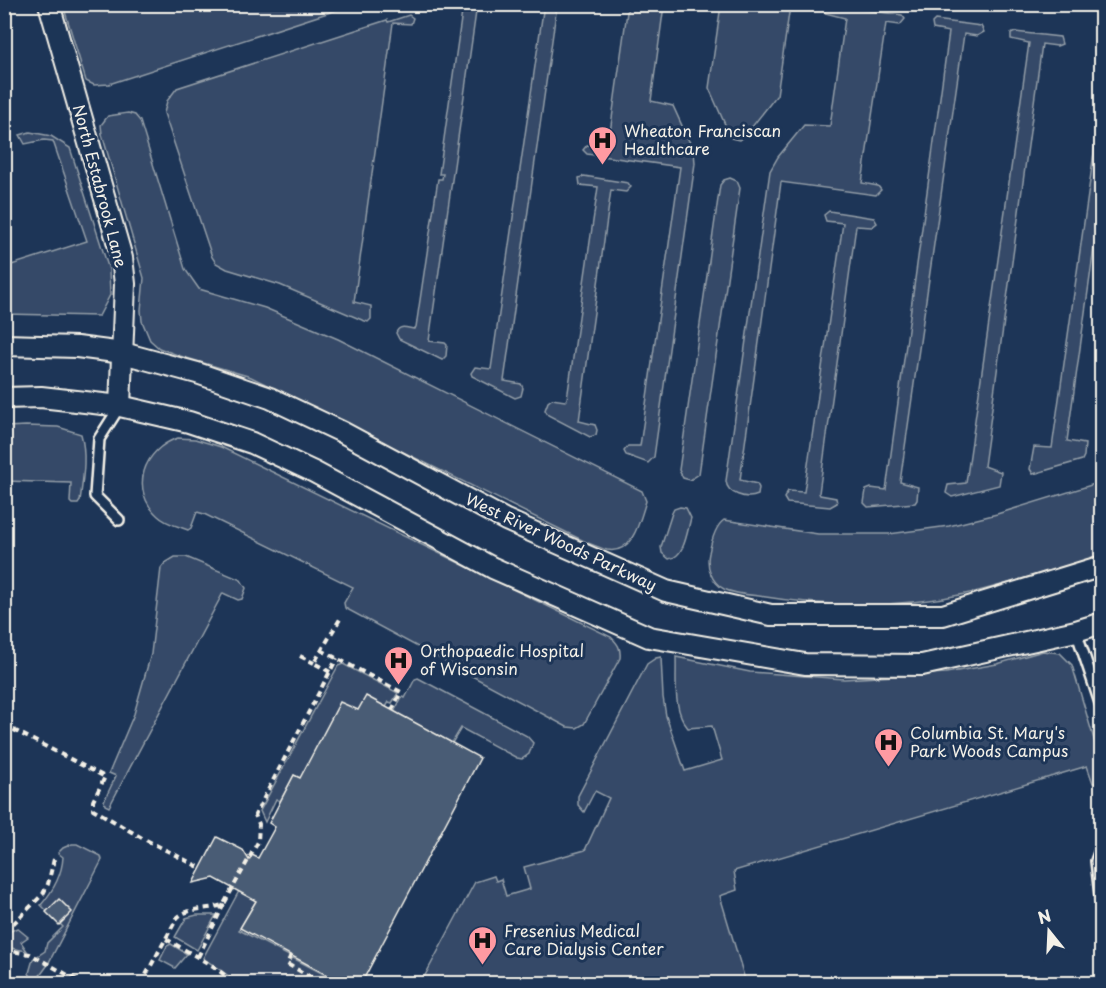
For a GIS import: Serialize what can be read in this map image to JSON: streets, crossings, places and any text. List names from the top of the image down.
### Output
{
  "streets": {
    "street": ["North Estabrook Lane", "West River Woods Parkway"]
  },
  "crossings": [
    ["North Estabrook Lane", "West River Woods Parkway"]
  ],
  "places": {
    "hospital": [
      "Wheaton Franciscan Healthcare",
      "Orthopaedic Hospital of Wisconsin",
      "Columbia St. Mary's Park Woods Campus",
      "Fresenius Medical Care Dialysis Center"
    ]
  },
  "north": "top"
}
